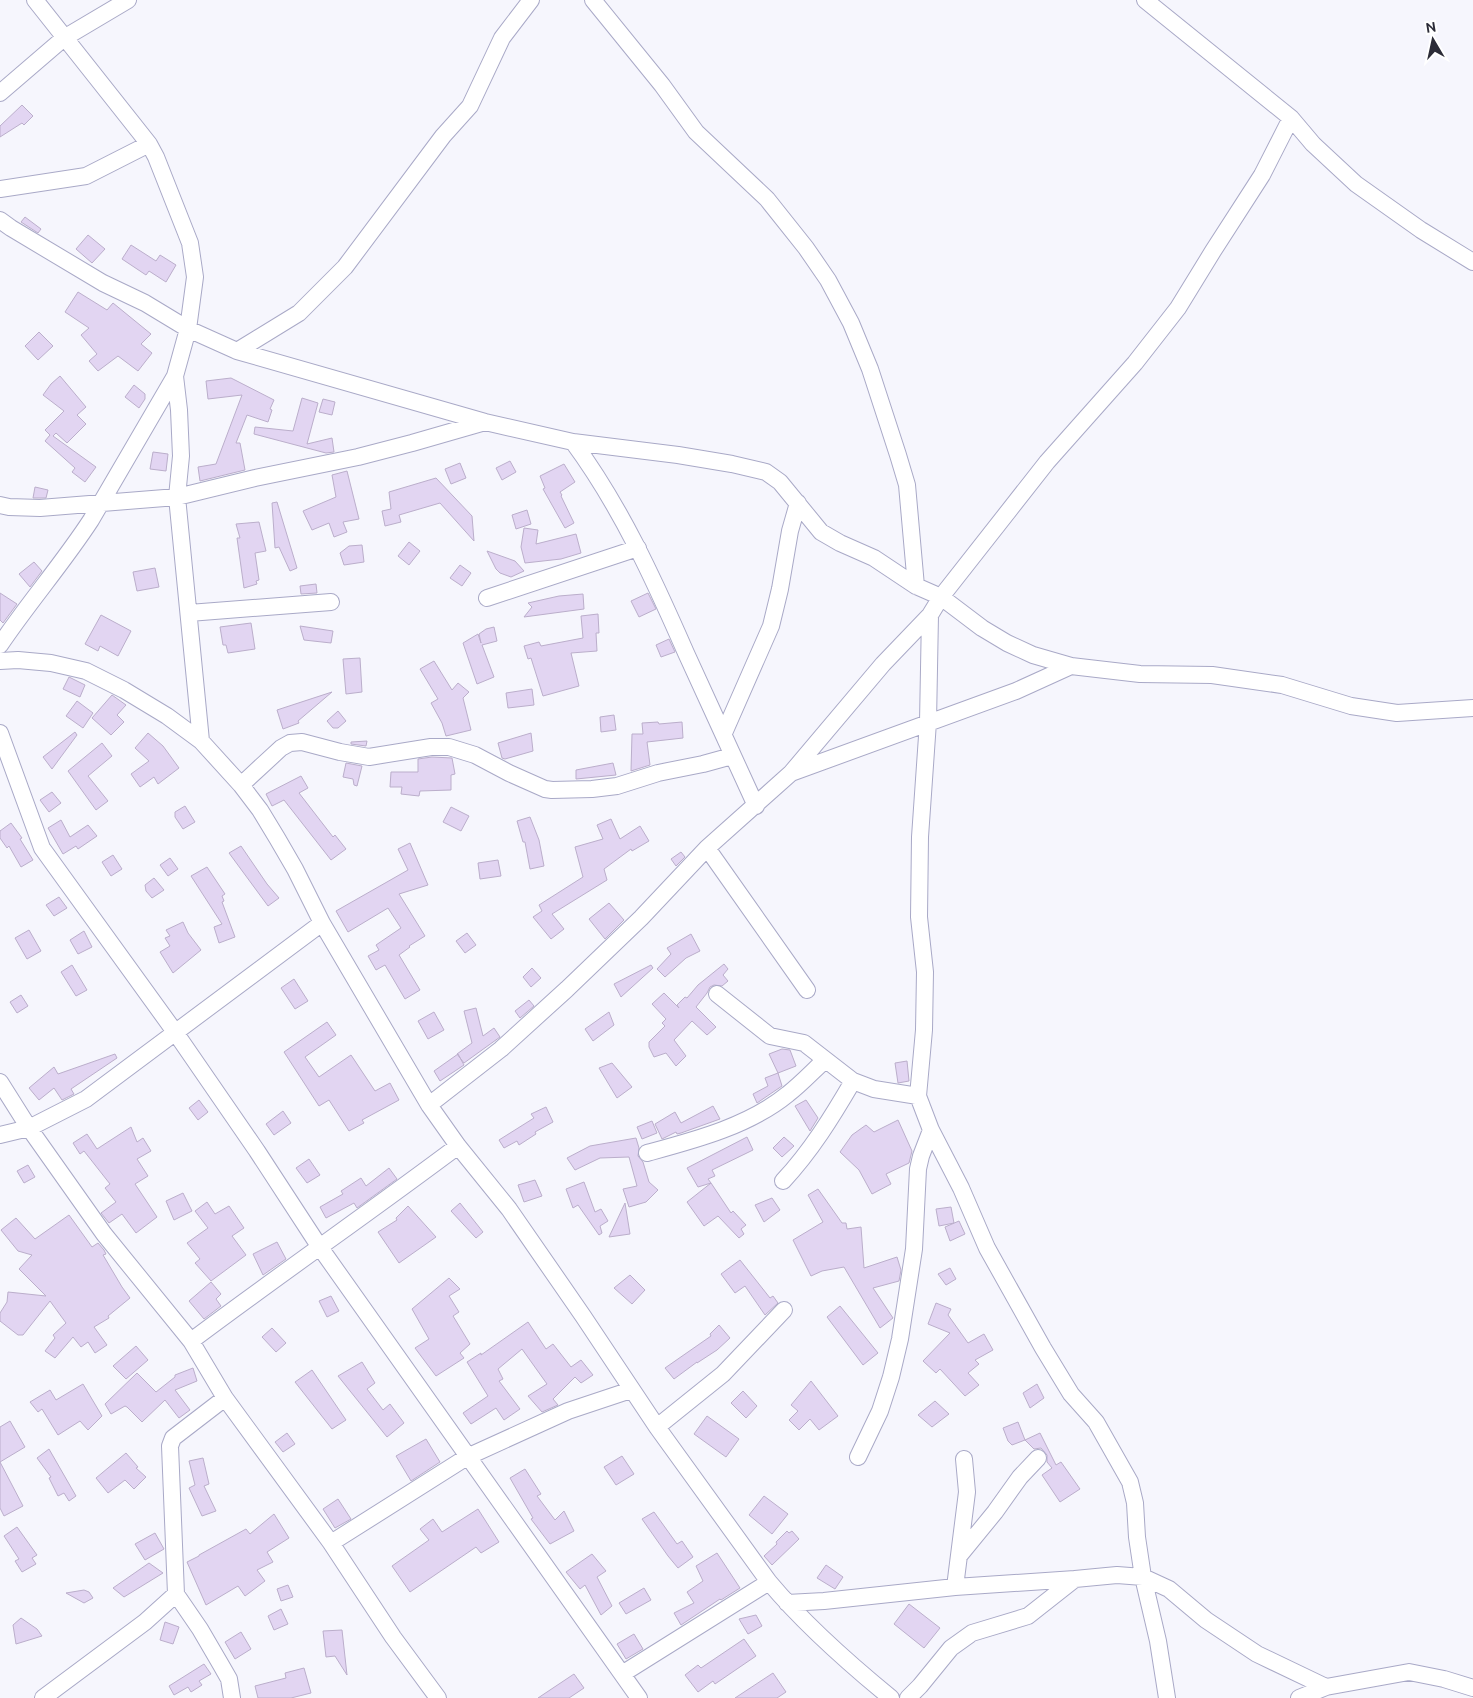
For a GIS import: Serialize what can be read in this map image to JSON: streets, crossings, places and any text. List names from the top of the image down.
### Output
{
  "north": "top"
}
